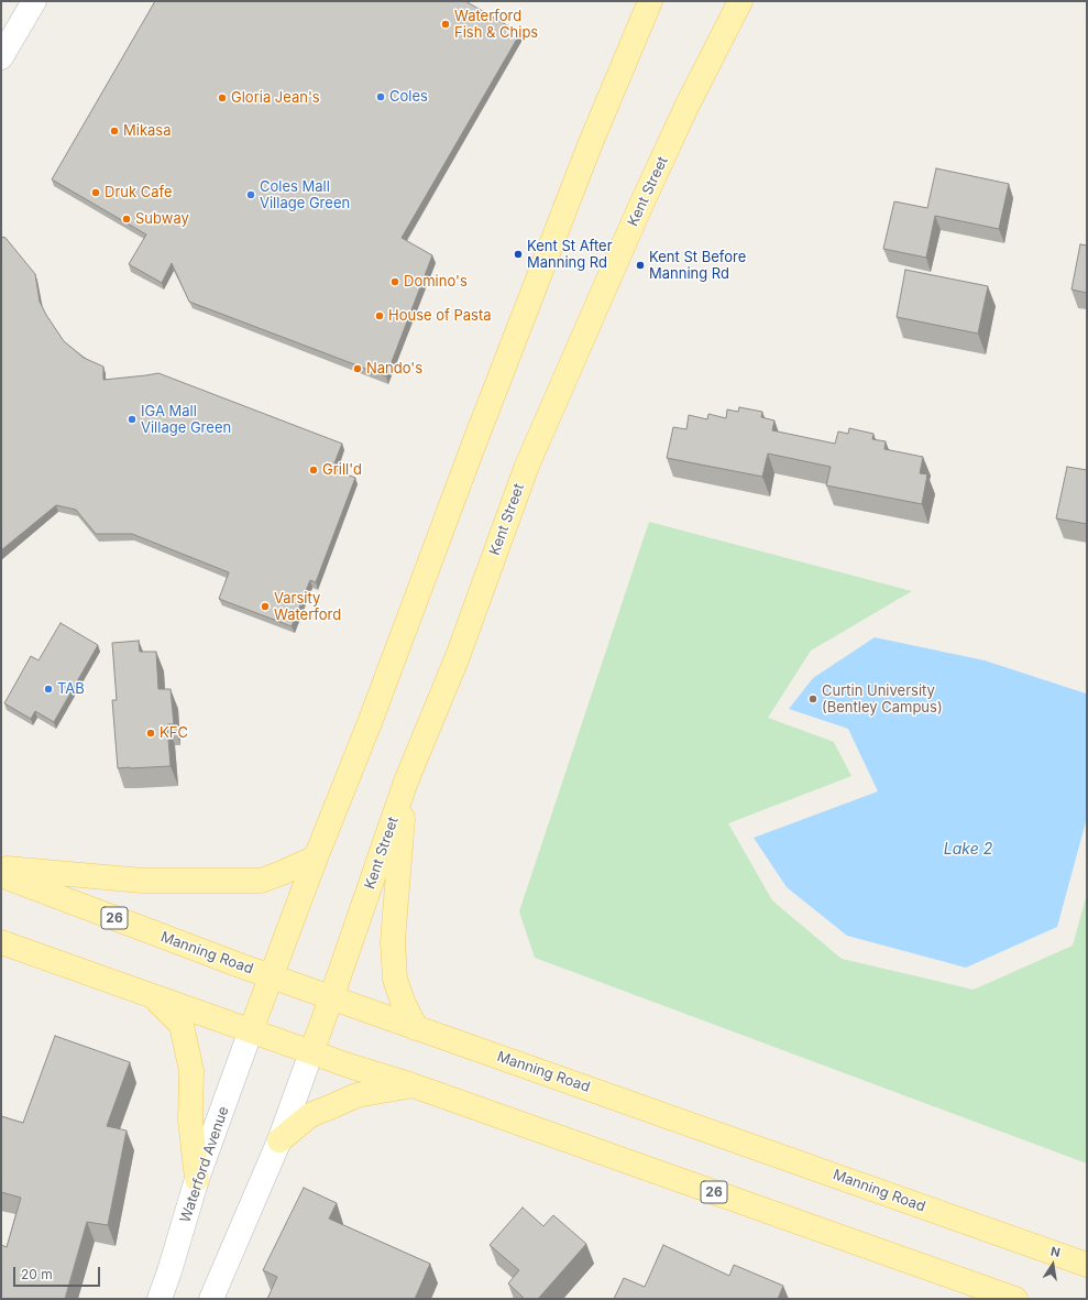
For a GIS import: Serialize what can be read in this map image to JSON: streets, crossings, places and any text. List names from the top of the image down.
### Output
{
  "streets": {
    "main road": ["Kent Street", "26", "Manning Road"],
    "street": ["Waterford Avenue"]
  },
  "crossings": [
    ["Kent Street", "26"],
    ["Kent Street", "Manning Road"],
    ["26", "Waterford Avenue"]
  ],
  "water": ["Lake 2"],
  "places": [
    "Waterford Fish & Chips",
    "Coles",
    "Gloria Jean's",
    "Mikasa",
    "Druk Cafe",
    "Coles Mall Village Green",
    "Subway",
    "Kent St After Manning Rd",
    "Kent St Before Manning Rd",
    "Domino's",
    "House of Pasta",
    "Nando's",
    "IGA Mall Village Green",
    "Grill'd",
    "Varsity Waterford",
    "TAB",
    "Curtin University (Bentley Campus)",
    "KFC"
  ],
  "scale_bar": "20 m",
  "north": "top"
}
